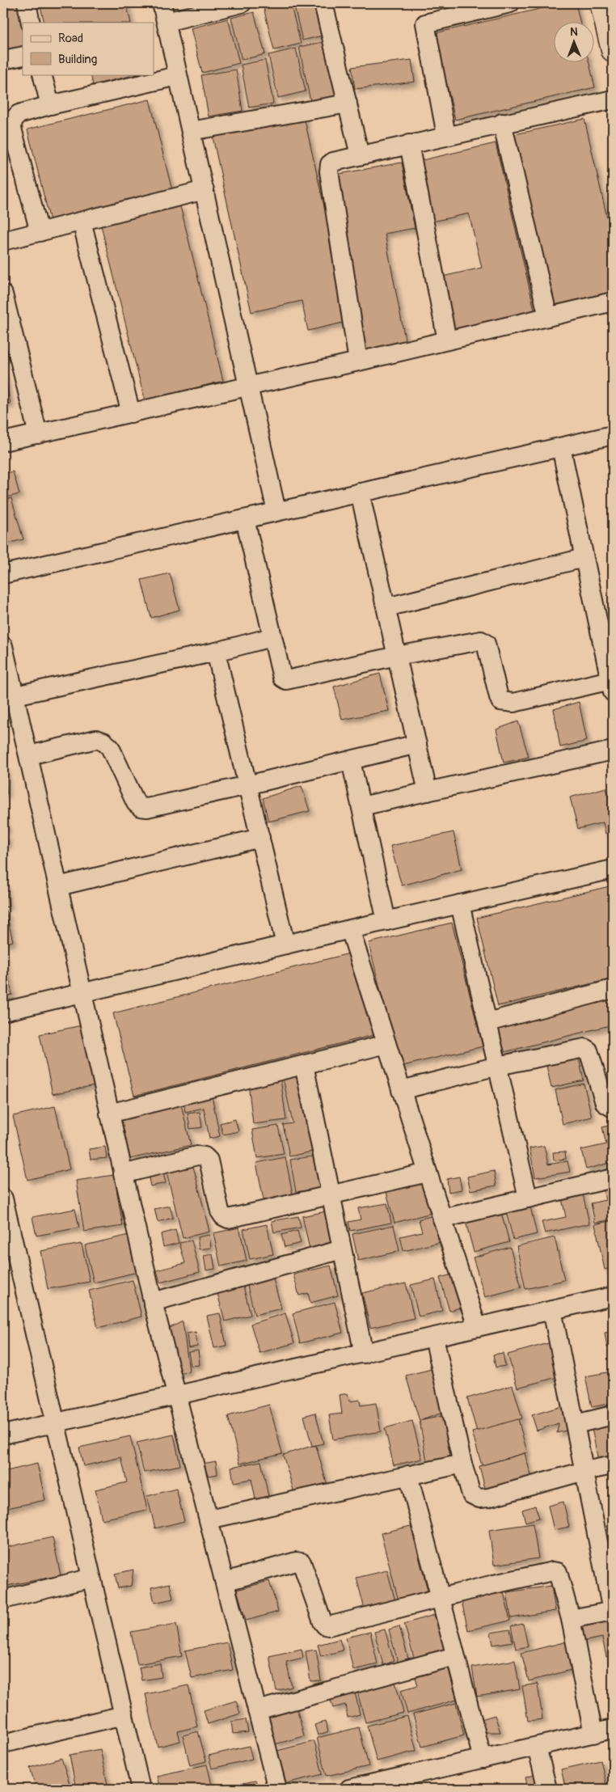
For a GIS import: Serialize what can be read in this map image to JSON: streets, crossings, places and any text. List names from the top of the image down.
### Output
{
  "legend": ["Road", "Building"],
  "north": "top"
}
